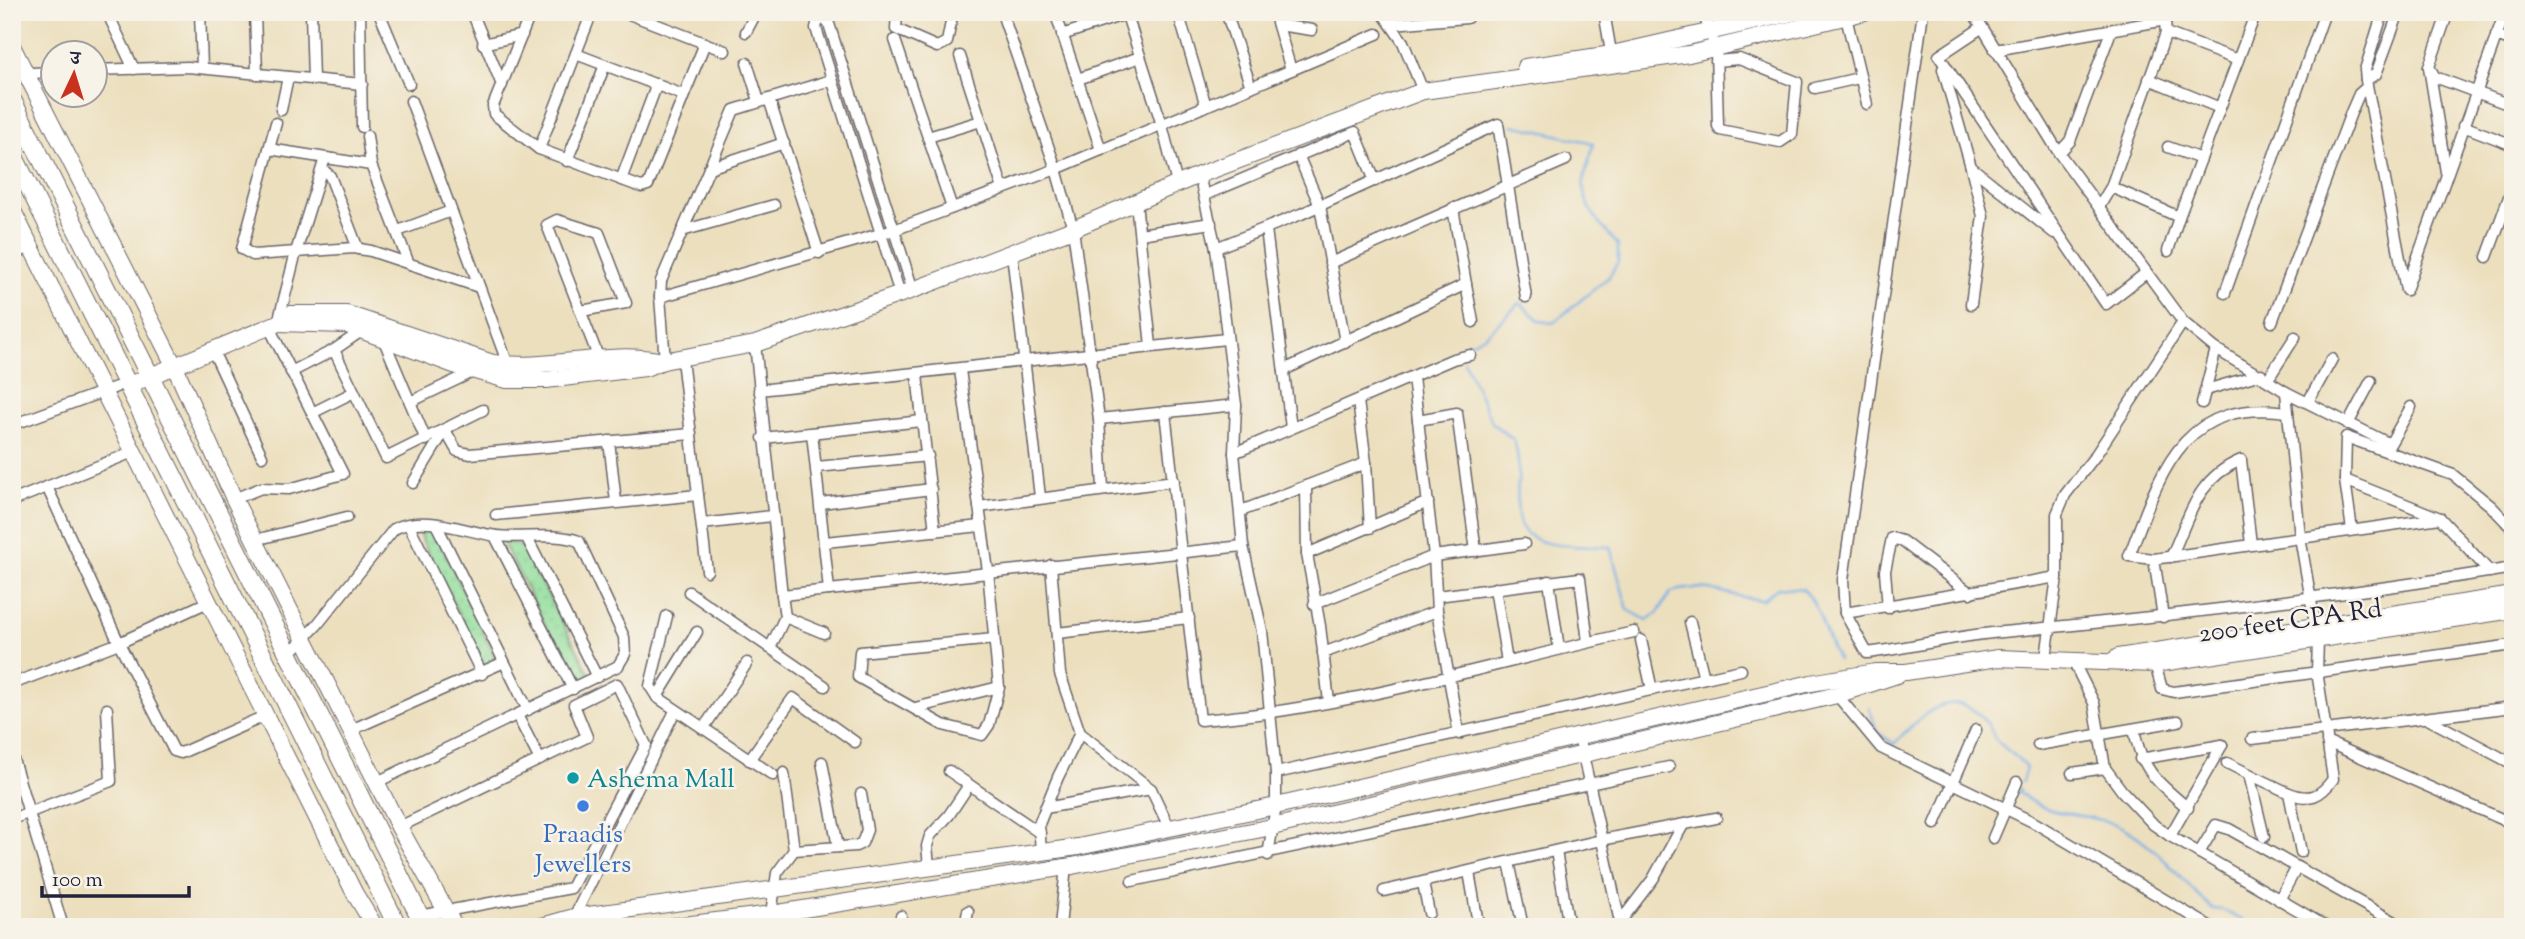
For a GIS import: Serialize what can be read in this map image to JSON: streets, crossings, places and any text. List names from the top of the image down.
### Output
{
  "streets": {
    "street": ["200 feet CPA Rd"]
  },
  "places": ["Ashema Mall", "Praadis Jewellers"],
  "scale_bar": "100 m",
  "north": "top"
}
